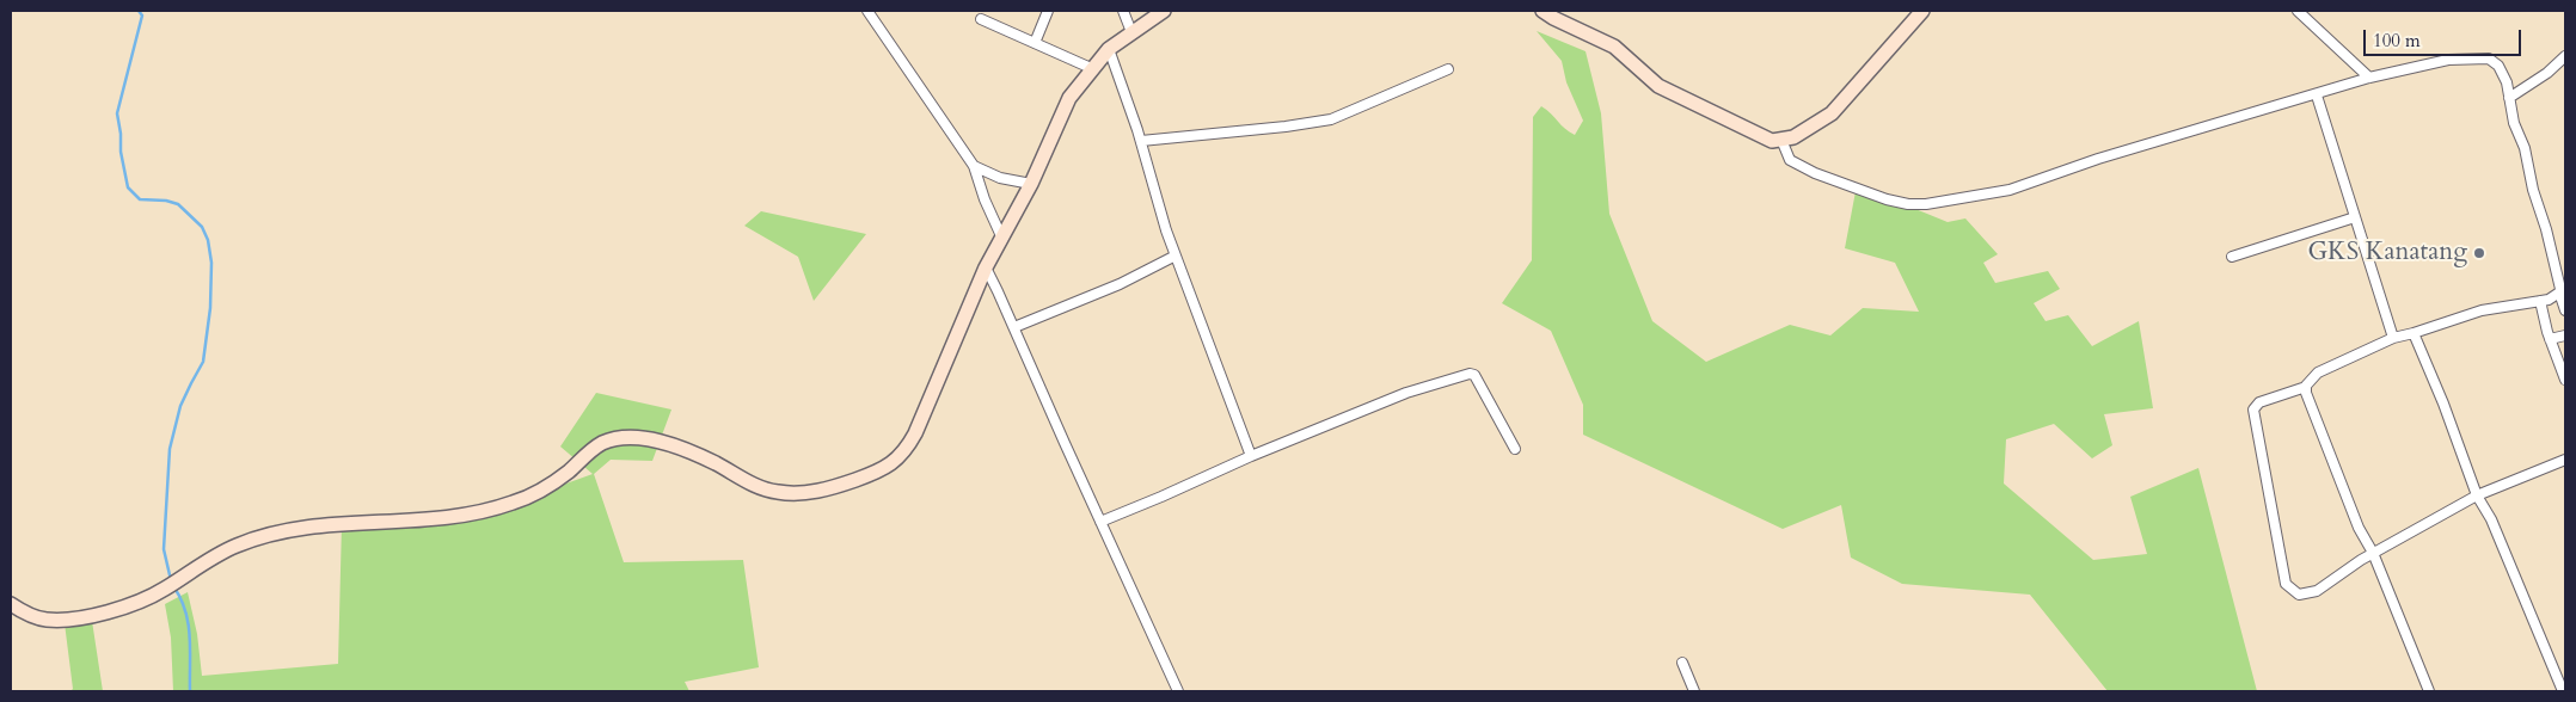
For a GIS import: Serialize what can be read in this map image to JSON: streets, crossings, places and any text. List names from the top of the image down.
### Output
{
  "places": ["GKS Kanatang"],
  "scale_bar": "100 m"
}
